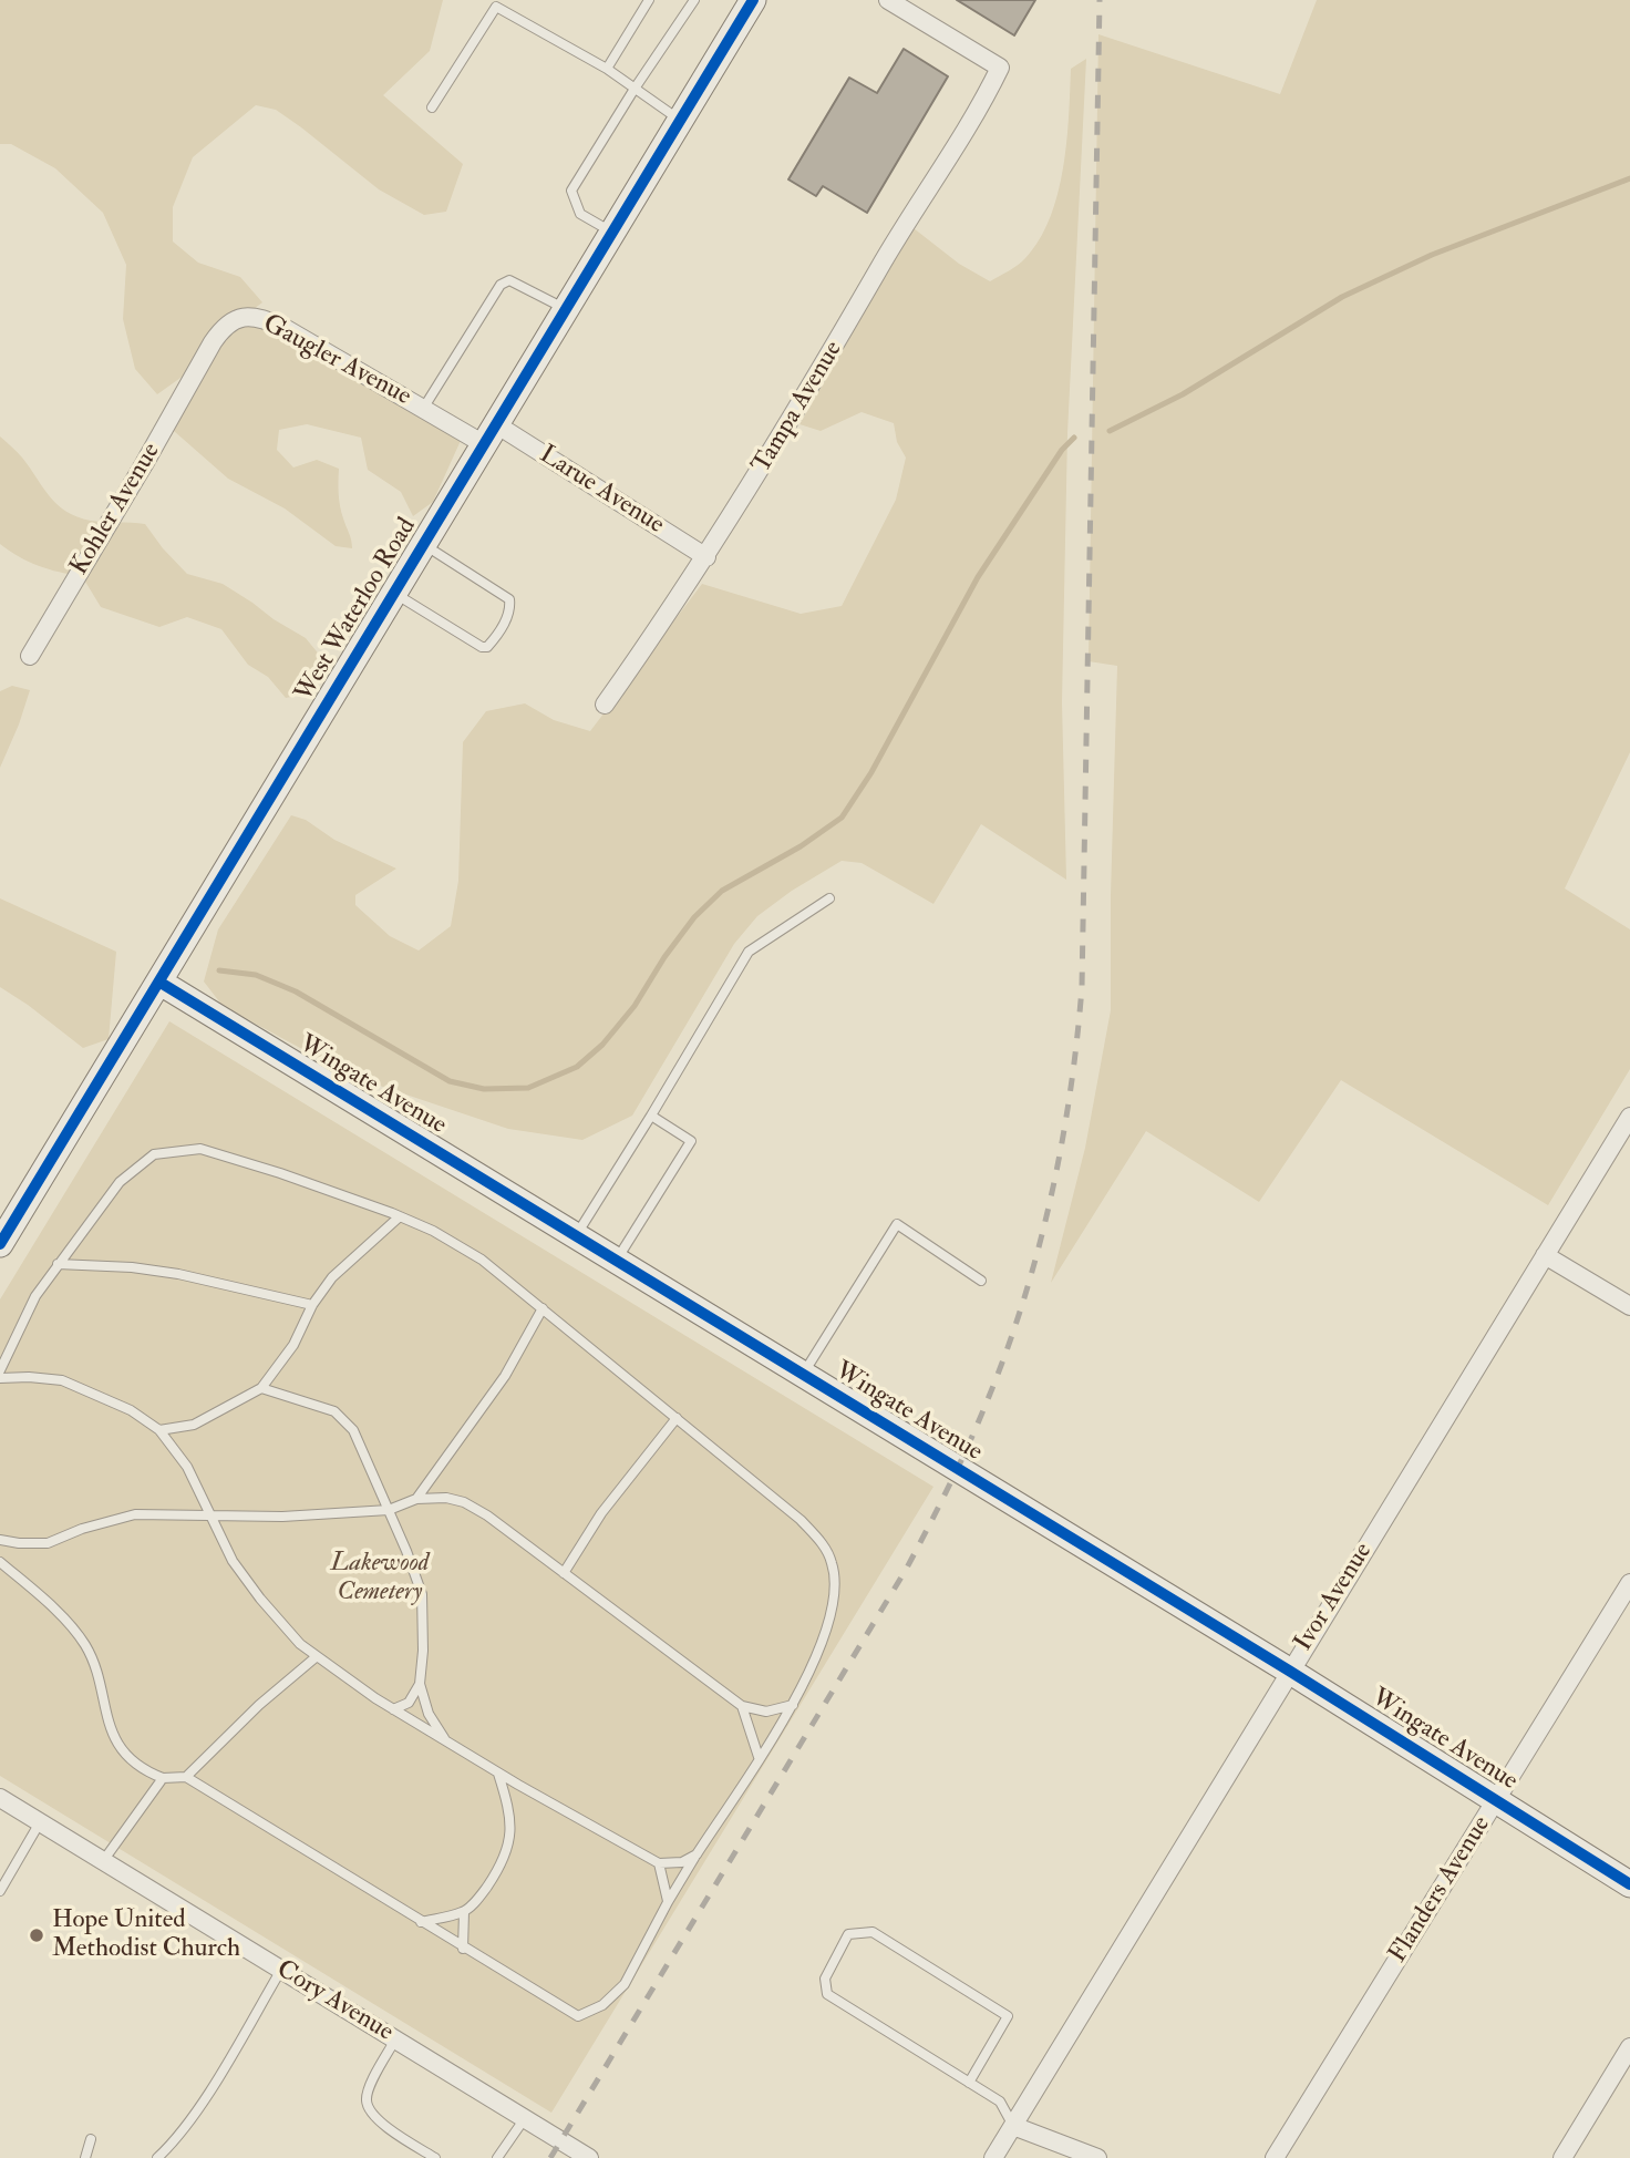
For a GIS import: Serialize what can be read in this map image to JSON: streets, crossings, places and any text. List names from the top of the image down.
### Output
{
  "streets": {
    "street": [
      "Gaugler Avenue",
      "Tampa Avenue",
      "Larue Avenue",
      "Kohler Avenue",
      "West Waterloo Road",
      "Wingate Avenue",
      "Ivor Avenue",
      "Flanders Avenue",
      "Cory Avenue"
    ]
  },
  "crossings": [
    ["Gaugler Avenue", "Larue Avenue"],
    ["Gaugler Avenue", "Kohler Avenue"],
    ["Gaugler Avenue", "West Waterloo Road"],
    ["Tampa Avenue", "Larue Avenue"],
    ["Larue Avenue", "West Waterloo Road"],
    ["West Waterloo Road", "Wingate Avenue"],
    ["Wingate Avenue", "Ivor Avenue"],
    ["Wingate Avenue", "Flanders Avenue"]
  ],
  "parks": ["Lakewood Cemetery"],
  "places": ["Hope United Methodist Church"]
}
